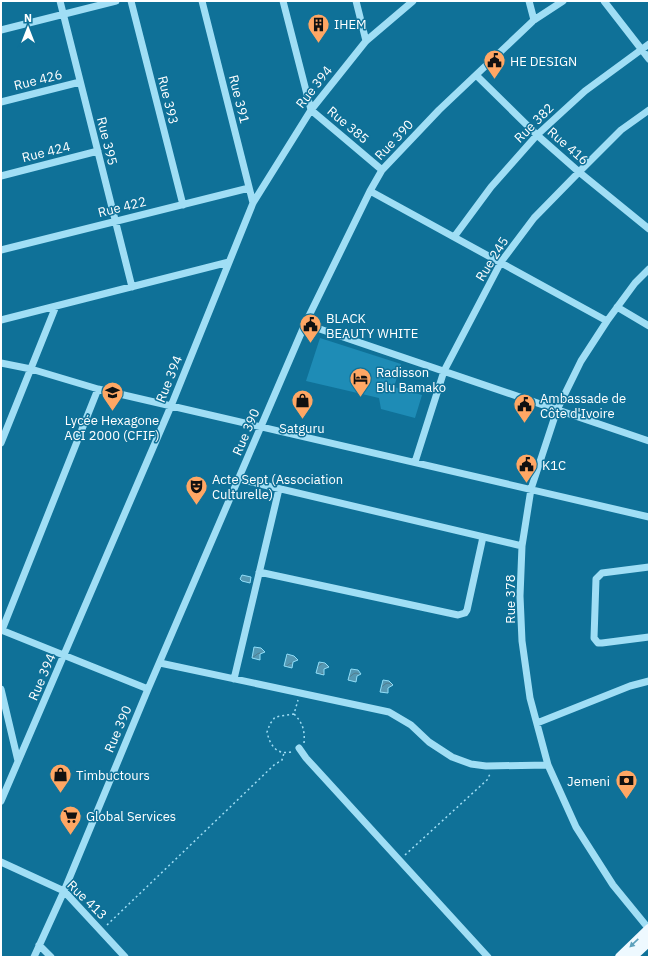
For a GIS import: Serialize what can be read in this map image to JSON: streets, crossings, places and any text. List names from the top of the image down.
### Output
{
  "streets": {
    "street": [
      "Rue 426",
      "Rue 394",
      "Rue 391",
      "Rue 393",
      "Rue 382",
      "Rue 385",
      "Rue 390",
      "Rue 395",
      "Rue 416",
      "Rue 424",
      "Rue 422",
      "Rue 245",
      "Rue 378",
      "Rue 413"
    ]
  },
  "crossings": [
    ["Rue 426", "Rue 395"],
    ["Rue 394", "Rue 391"],
    ["Rue 394", "Rue 385"],
    ["Rue 391", "Rue 422"],
    ["Rue 393", "Rue 422"],
    ["Rue 382", "Rue 416"],
    ["Rue 385", "Rue 390"],
    ["Rue 390", "Rue 416"],
    ["Rue 390", "Rue 413"],
    ["Rue 395", "Rue 424"],
    ["Rue 395", "Rue 422"],
    ["Rue 416", "Rue 245"]
  ],
  "places": {
    "building": ["IHEM"],
    "public building": [
      "HE DESIGN",
      "BLACK BEAUTY WHITE",
      "Ambassade de Côte d'Ivoire",
      "K1C"
    ],
    "hotel": ["Radisson Blu Bamako"],
    "school or university": ["Lycée Hexagone ACI 2000 (CFIF)"],
    "shop": ["Satguru", "Timbuctours"],
    "theatre": ["Acte Sept (Association Culturelle)"],
    "bank": ["Jemeni"],
    "supermarket": ["Global Services"]
  },
  "north": "top"
}
